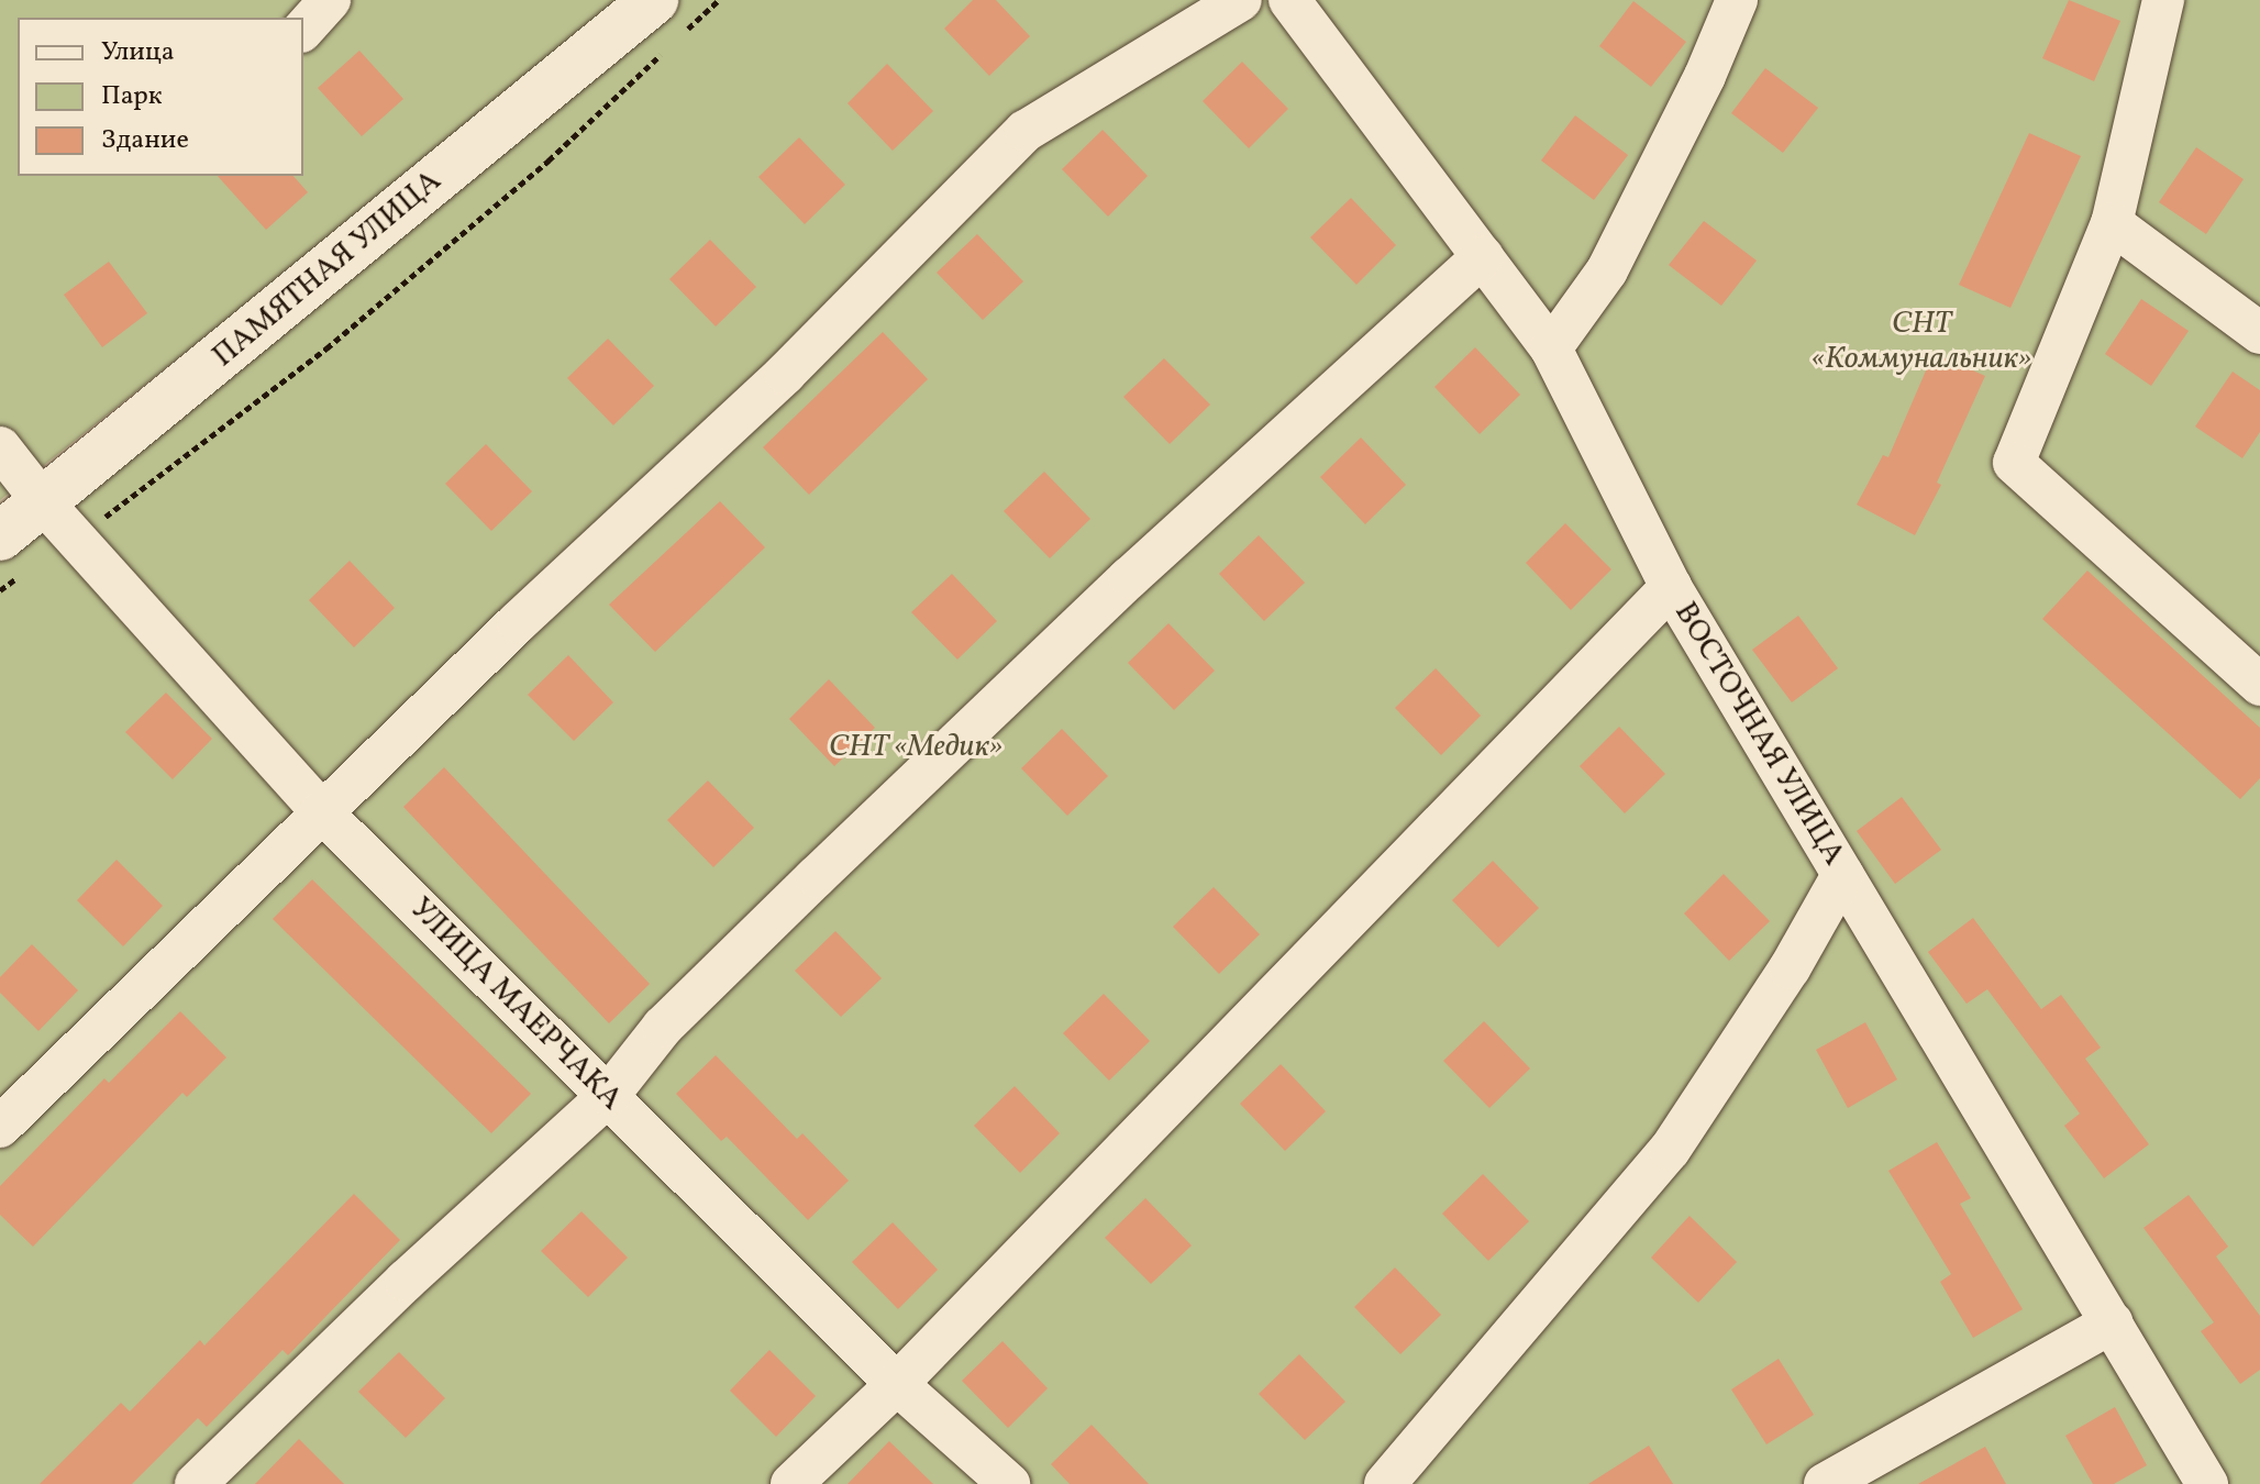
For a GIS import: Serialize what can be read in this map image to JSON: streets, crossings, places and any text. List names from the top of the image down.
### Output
{
  "streets": {
    "street": ["ПАМЯТНАЯ УЛИЦА", "ВОСТОЧНАЯ УЛИЦА", "УЛИЦА МАЕРЧАКА"]
  },
  "crossings": [
    ["ПАМЯТНАЯ УЛИЦА", "УЛИЦА МАЕРЧАКА"]
  ],
  "parks": ["СНТ «Коммунальник»", "СНТ «Медик»"],
  "legend": ["Улица", "Парк", "Здание"]
}
